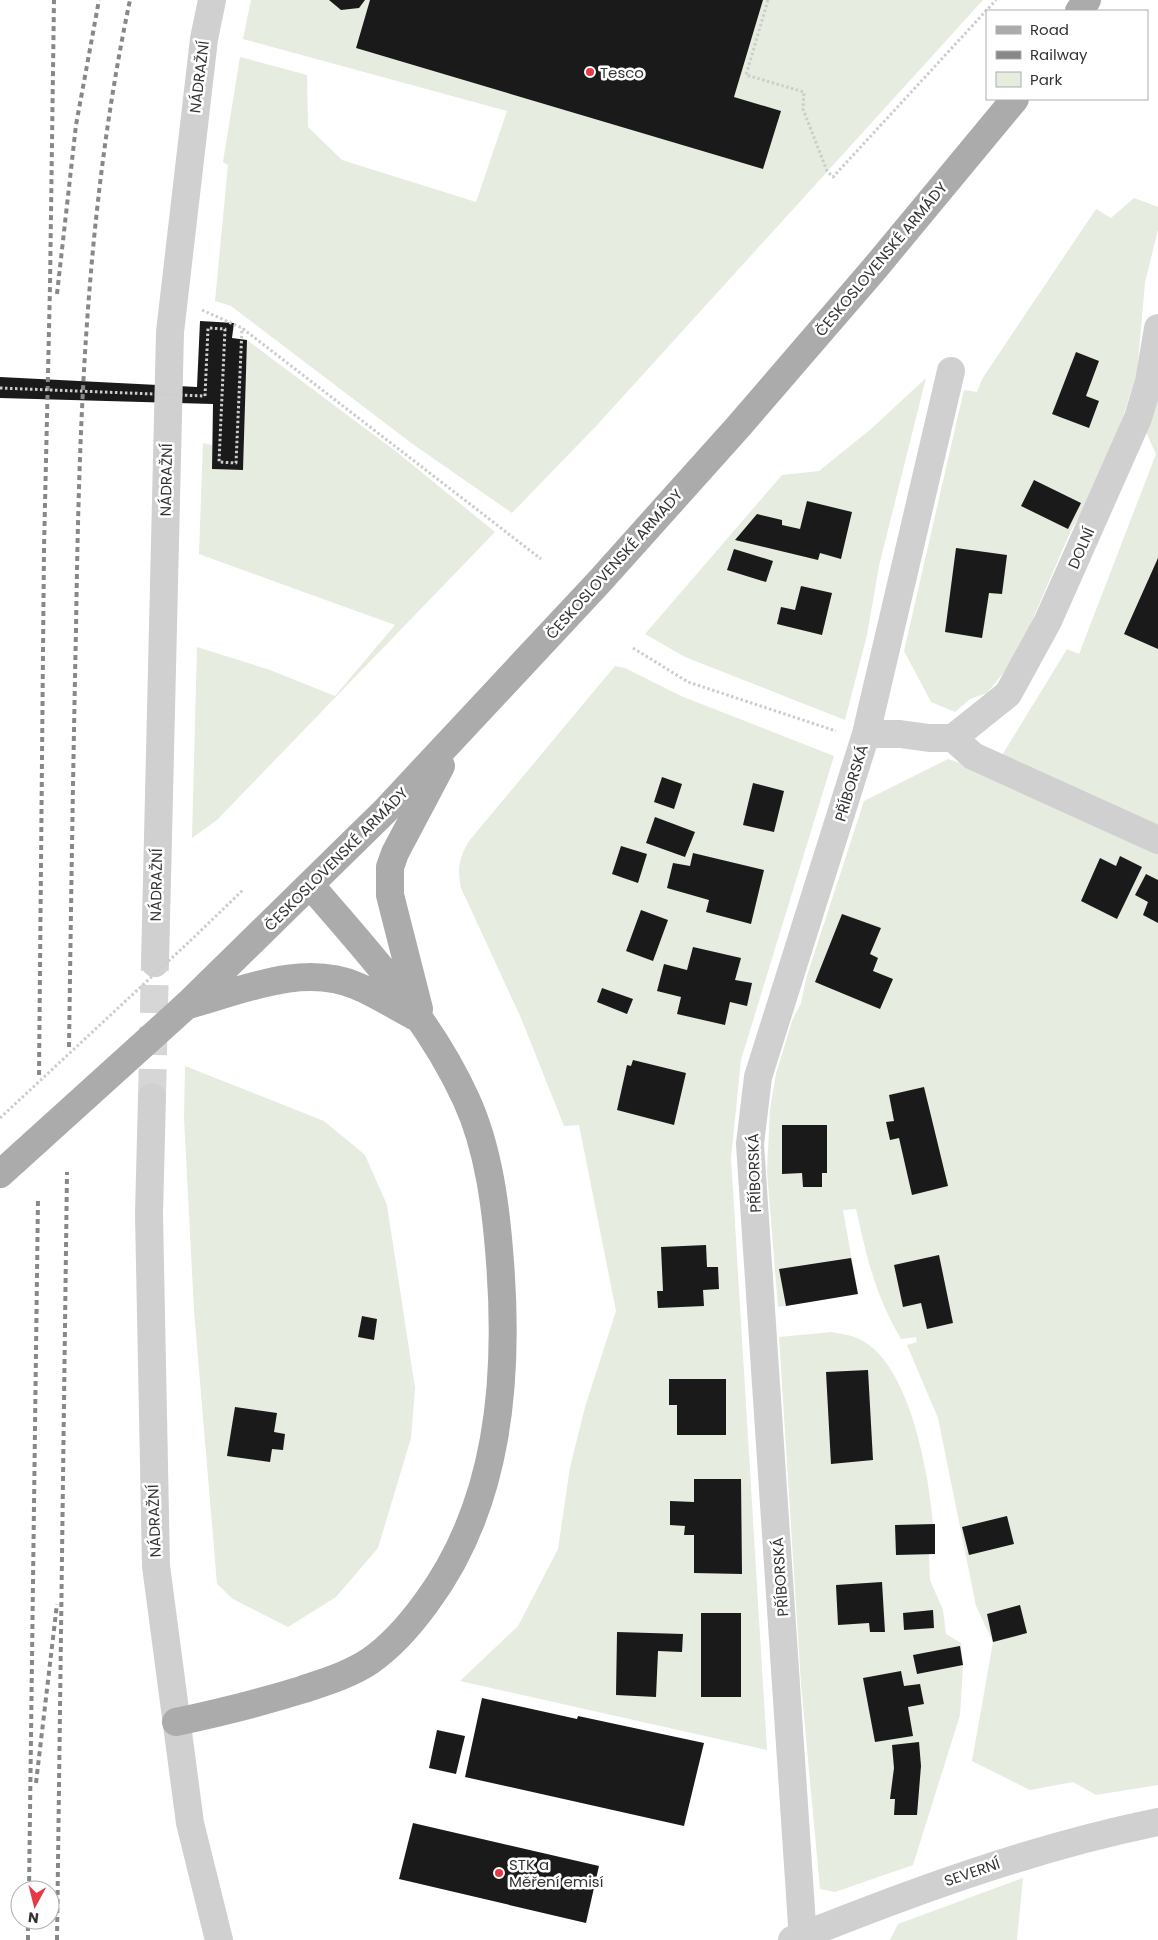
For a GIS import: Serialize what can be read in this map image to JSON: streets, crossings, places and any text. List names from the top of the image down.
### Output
{
  "streets": {
    "main road": ["ČESKOSLOVENSKÉ ARMÁDY"],
    "street": [
      "NÁDRAŽNÍ",
      "DOLNÍ",
      "PŘÍBORSKÁ",
      "SEVERNÍ"
    ]
  },
  "crossings": [
    ["PŘÍBORSKÁ", "SEVERNÍ"]
  ],
  "places": ["Tesco", "STK a Měření emisí"],
  "legend": ["Road", "Railway", "Park"],
  "north": "bottom"
}
